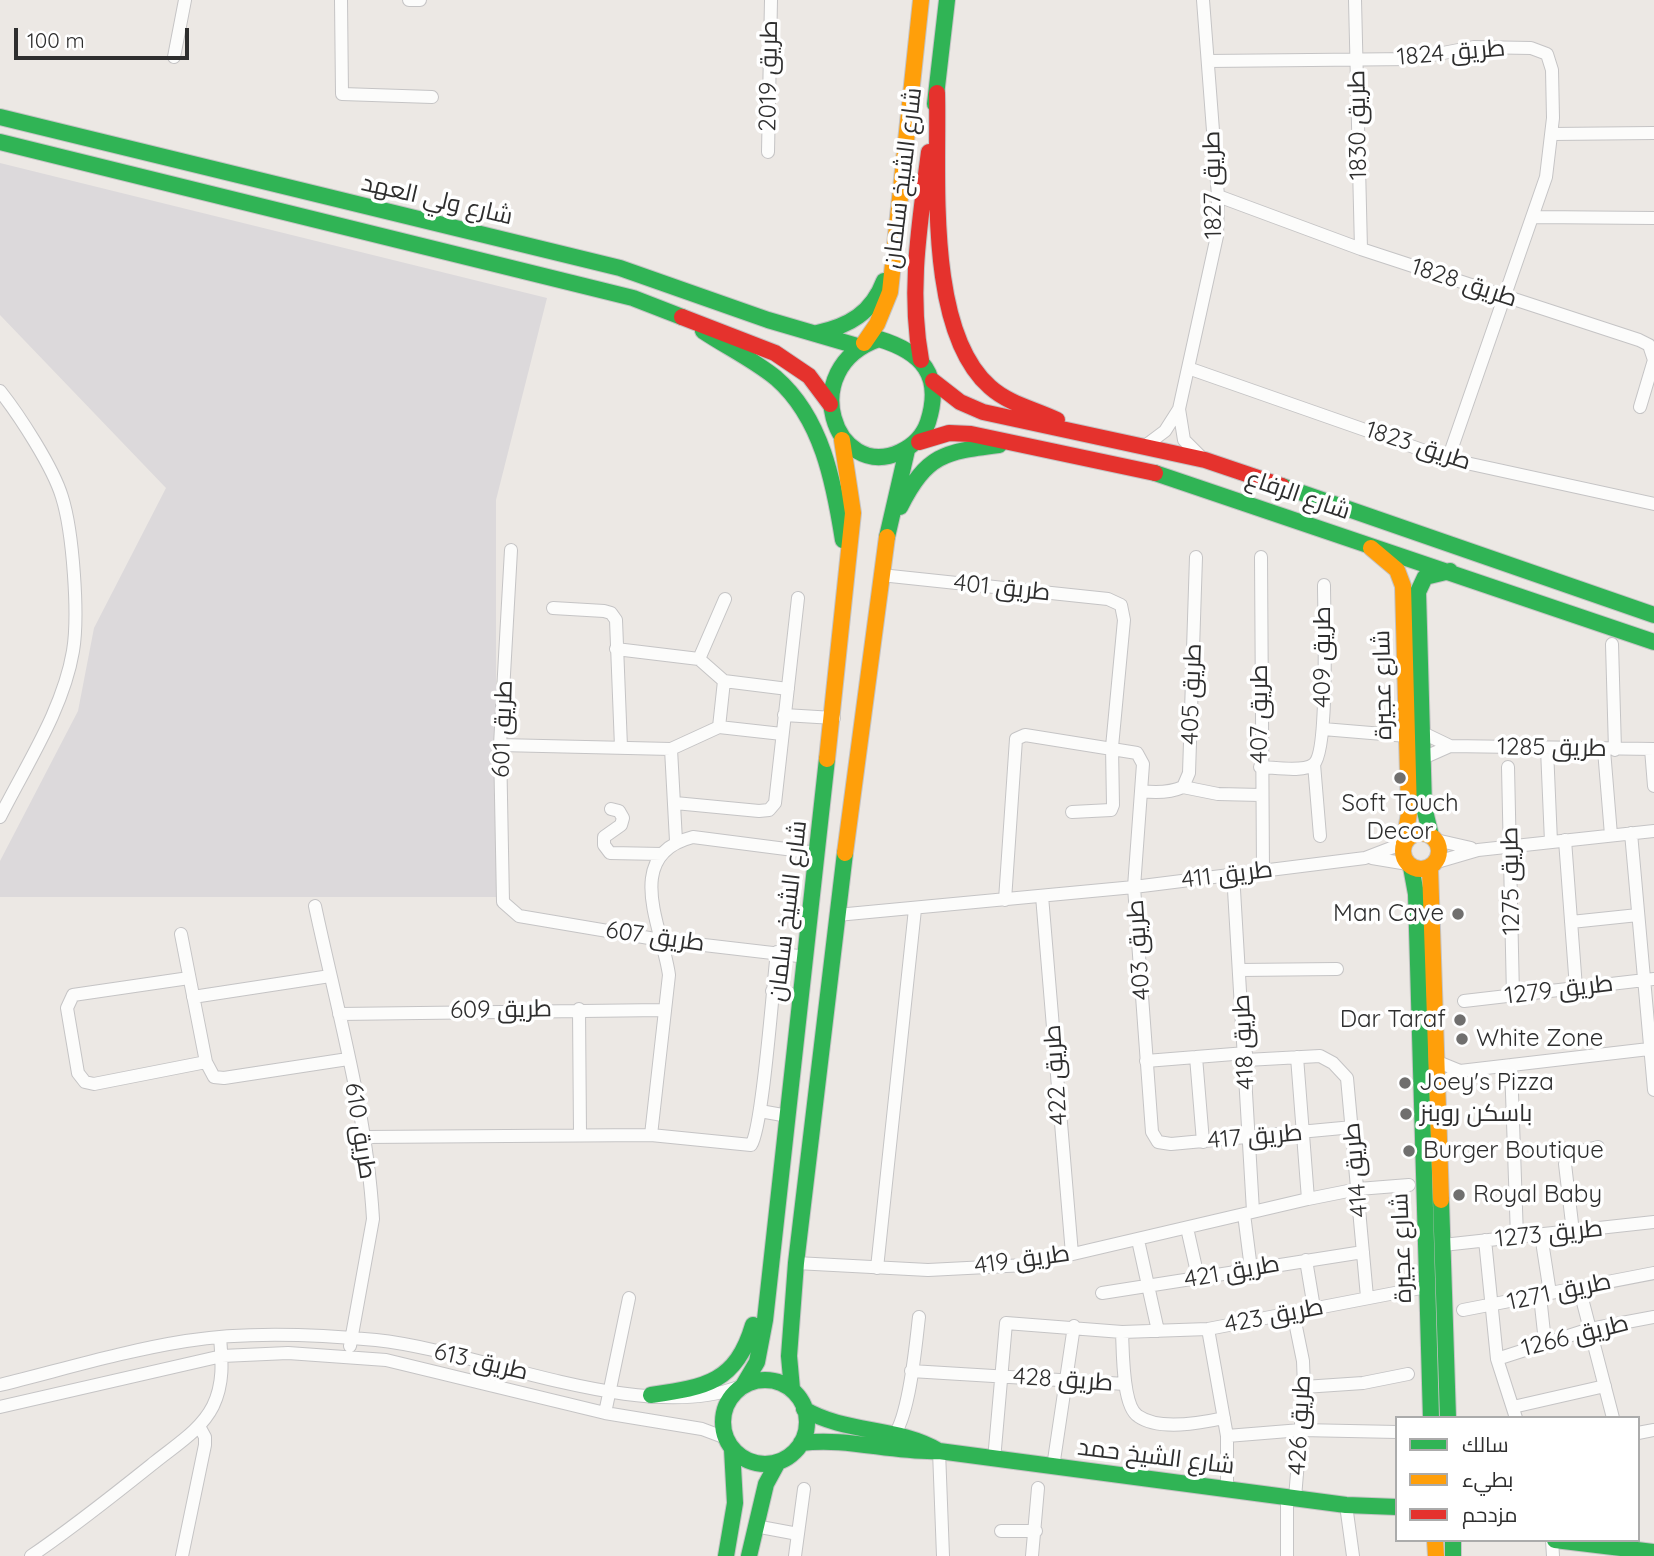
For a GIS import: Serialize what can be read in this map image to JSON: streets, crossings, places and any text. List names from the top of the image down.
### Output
{
  "streets": {
    "main road": [
      "شارع الشيخ سلمان",
      "شارع ولي العهد",
      "شارع الرفاع",
      "شارع عجيرة",
      "شارع الشيخ حمد"
    ],
    "street": [
      "طريق 1824",
      "طريق 2019",
      "طريق 1830",
      "طريق 1827",
      "طريق 1828",
      "طريق 1823",
      "طريق 401",
      "طريق 409",
      "طريق 405",
      "طريق 407",
      "طريق 601",
      "طريق 1285",
      "طريق 411",
      "طريق 1275",
      "طريق 607",
      "طريق 403",
      "طريق 1279",
      "طريق 609",
      "طريق 418",
      "طريق 422",
      "طريق 610",
      "طريق 417",
      "طريق 414",
      "طريق 1273",
      "طريق 419",
      "طريق 421",
      "طريق 1271",
      "طريق 423",
      "طريق 1266",
      "طريق 613",
      "طريق 428",
      "طريق 426"
    ]
  },
  "crossings": [
    ["طريق 1824", "طريق 1830"],
    ["طريق 1824", "طريق 1828"],
    ["طريق 1824", "طريق 1823"],
    ["طريق 1830", "طريق 1828"],
    ["شارع الشيخ سلمان", "شارع ولي العهد"],
    ["شارع الشيخ سلمان", "شارع الرفاع"],
    ["شارع الشيخ سلمان", "طريق 401"],
    ["شارع الشيخ سلمان", "طريق 411"],
    ["شارع الشيخ سلمان", "طريق 607"],
    ["شارع الشيخ سلمان", "طريق 419"],
    ["شارع الشيخ سلمان", "طريق 613"],
    ["شارع الشيخ سلمان", "شارع الشيخ حمد"],
    ["طريق 1827", "طريق 1828"],
    ["طريق 1827", "طريق 1823"],
    ["طريق 1827", "شارع الرفاع"],
    ["شارع ولي العهد", "شارع الرفاع"],
    ["شارع الرفاع", "شارع عجيرة"],
    ["طريق 401", "طريق 403"],
    ["طريق 409", "شارع عجيرة"],
    ["طريق 409", "طريق 1285"],
    ["شارع عجيرة", "طريق 1285"],
    ["شارع عجيرة", "طريق 411"],
    ["شارع عجيرة", "طريق 1273"],
    ["شارع عجيرة", "طريق 419"],
    ["شارع عجيرة", "طريق 423"],
    ["طريق 407", "طريق 411"],
    ["طريق 601", "طريق 607"],
    ["طريق 411", "طريق 403"],
    ["طريق 411", "طريق 418"],
    ["طريق 411", "طريق 422"],
    ["طريق 1275", "طريق 1279"],
    ["طريق 403", "طريق 417"],
    ["طريق 609", "طريق 610"],
    ["طريق 418", "طريق 417"],
    ["طريق 418", "طريق 419"],
    ["طريق 422", "طريق 419"],
    ["طريق 610", "طريق 613"],
    ["طريق 417", "طريق 414"],
    ["طريق 414", "طريق 419"],
    ["طريق 414", "طريق 421"],
    ["طريق 414", "طريق 423"],
    ["طريق 423", "طريق 428"],
    ["طريق 423", "طريق 426"],
    ["طريق 613", "شارع الشيخ حمد"],
    ["طريق 428", "شارع الشيخ حمد"],
    ["طريق 426", "شارع الشيخ حمد"]
  ],
  "places": [
    "Soft Touch Decor",
    "Man Cave",
    "Dar Taraf",
    "White Zone",
    "Joey's Pizza",
    "باسكن روبنز",
    "Burger Boutique",
    "Royal Baby"
  ],
  "legend": ["سالك", "بطيء", "مزدحم"],
  "scale_bar": "100 m"
}
